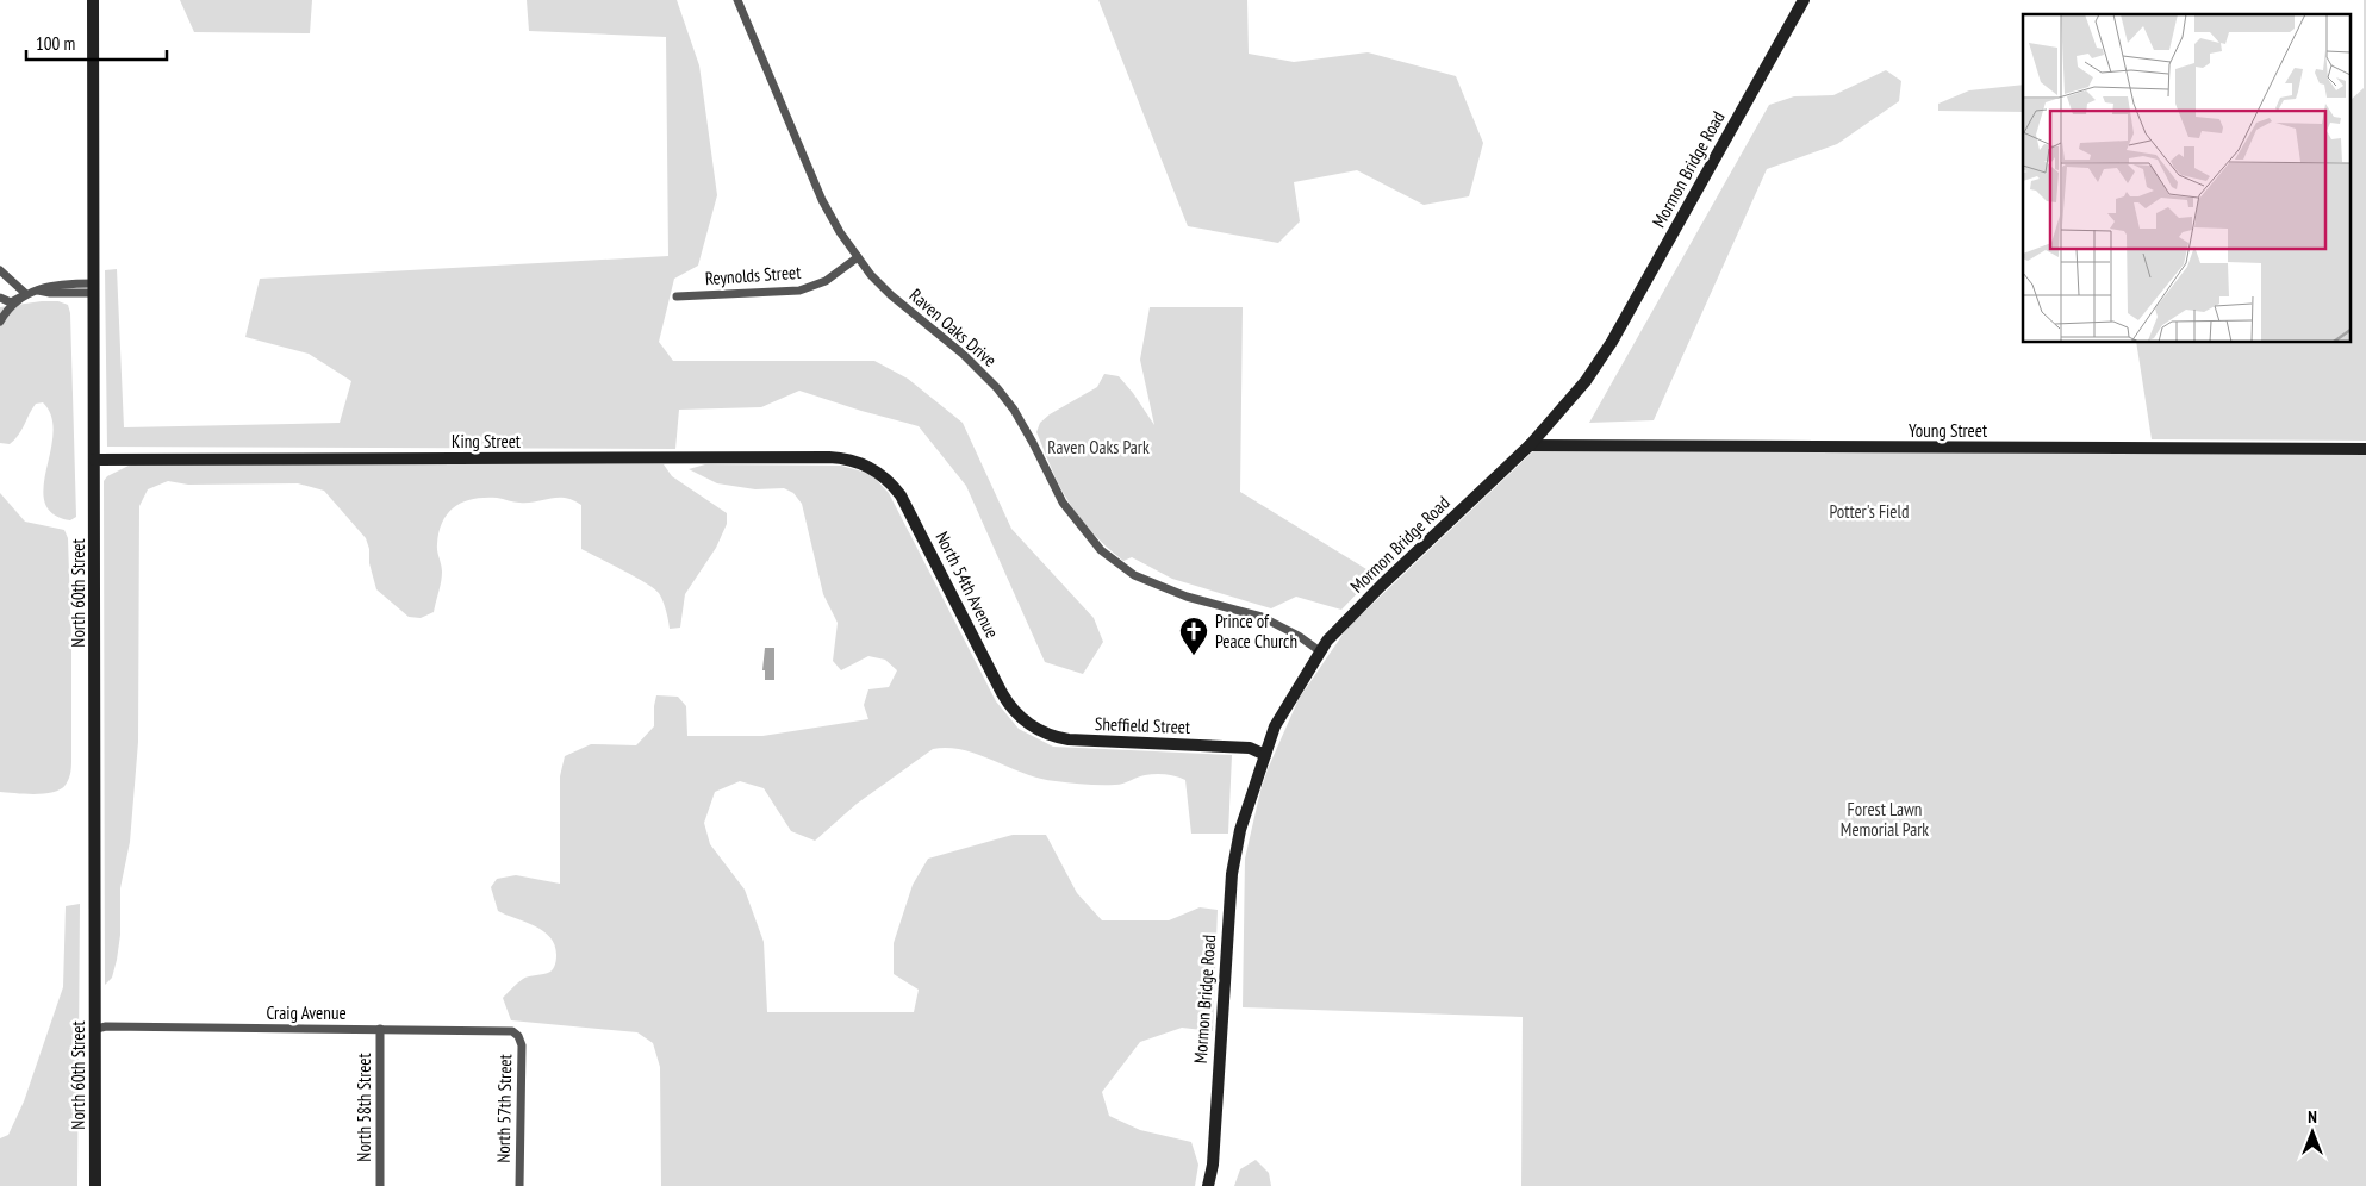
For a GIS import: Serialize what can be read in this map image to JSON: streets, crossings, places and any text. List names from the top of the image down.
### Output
{
  "streets": {
    "main road": [
      "Mormon Bridge Road",
      "Young Street",
      "King Street",
      "North 54th Avenue",
      "North 60th Street",
      "Sheffield Street"
    ],
    "street": [
      "Reynolds Street",
      "Raven Oaks Drive",
      "Craig Avenue",
      "North 58th Street",
      "North 57th Street"
    ]
  },
  "crossings": [
    ["Mormon Bridge Road", "Raven Oaks Drive"],
    ["Mormon Bridge Road", "Young Street"],
    ["Mormon Bridge Road", "Sheffield Street"],
    ["Reynolds Street", "Raven Oaks Drive"],
    ["King Street", "North 54th Avenue"],
    ["King Street", "North 60th Street"],
    ["North 54th Avenue", "Sheffield Street"],
    ["North 60th Street", "Craig Avenue"],
    ["Craig Avenue", "North 58th Street"],
    ["Craig Avenue", "North 57th Street"]
  ],
  "parks": ["Raven Oaks Park", "Potter's Field", "Forest Lawn Memorial Park"],
  "places": {
    "church": ["Prince of Peace Church"]
  },
  "scale_bar": "100 m",
  "north": "top"
}
